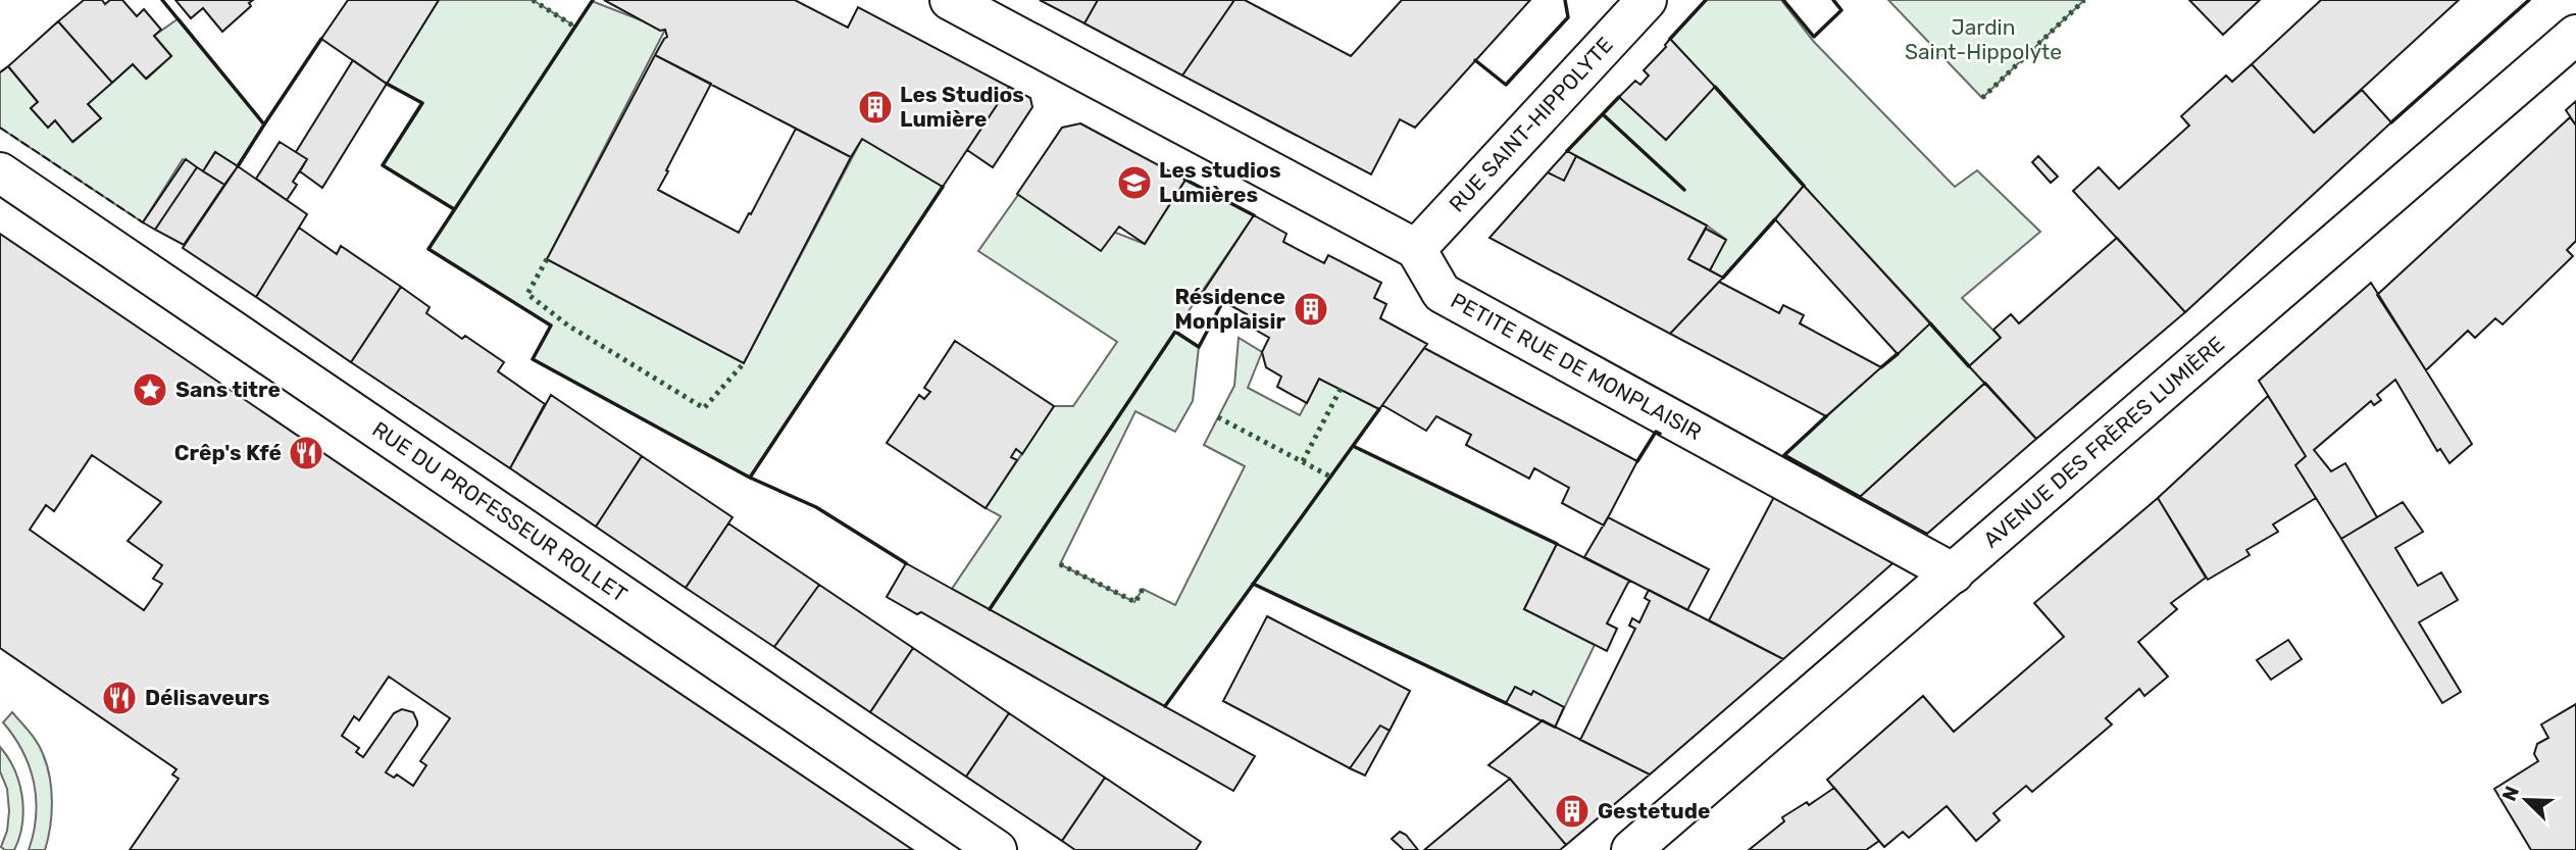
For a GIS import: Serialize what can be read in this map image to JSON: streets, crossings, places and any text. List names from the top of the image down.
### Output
{
  "streets": {
    "street": [
      "RUE SAINT-HIPPOLYTE",
      "PETITE RUE DE MONPLAISIR",
      "AVENUE DES FRÈRES LUMIÈRE",
      "RUE DU PROFESSEUR ROLLET"
    ]
  },
  "crossings": [
    ["RUE SAINT-HIPPOLYTE", "PETITE RUE DE MONPLAISIR"],
    ["PETITE RUE DE MONPLAISIR", "AVENUE DES FRÈRES LUMIÈRE"]
  ],
  "parks": ["Jardin Saint-Hippolyte"],
  "places": {
    "building": ["Les Studios Lumière", "Résidence Monplaisir", "Gestetude"],
    "school or university": ["Les studios Lumières"],
    "place": ["Sans titre"],
    "restaurant": ["Crêp's Kfé", "Délisaveurs"]
  },
  "north": "top left"
}
